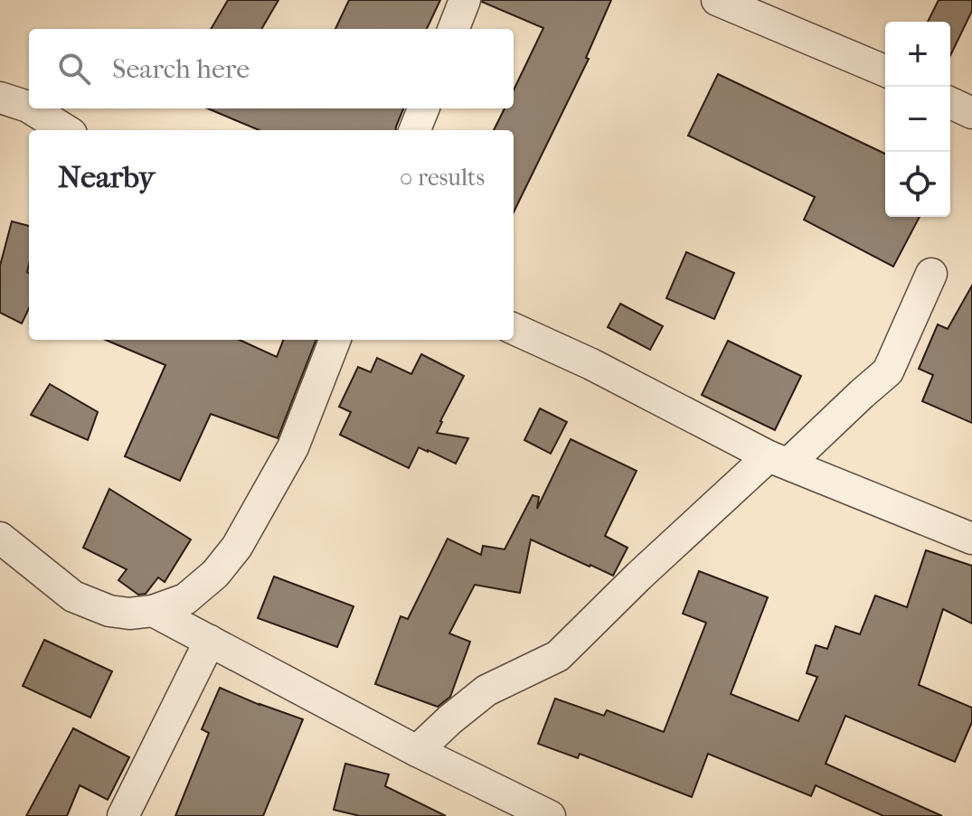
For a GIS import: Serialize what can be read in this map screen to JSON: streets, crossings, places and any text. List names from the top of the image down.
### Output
{
  "page": {
    "map_buttons": ["+", "−"],
    "search": "Search here",
    "heading": ["Nearby", "0 results"]
  }
}
